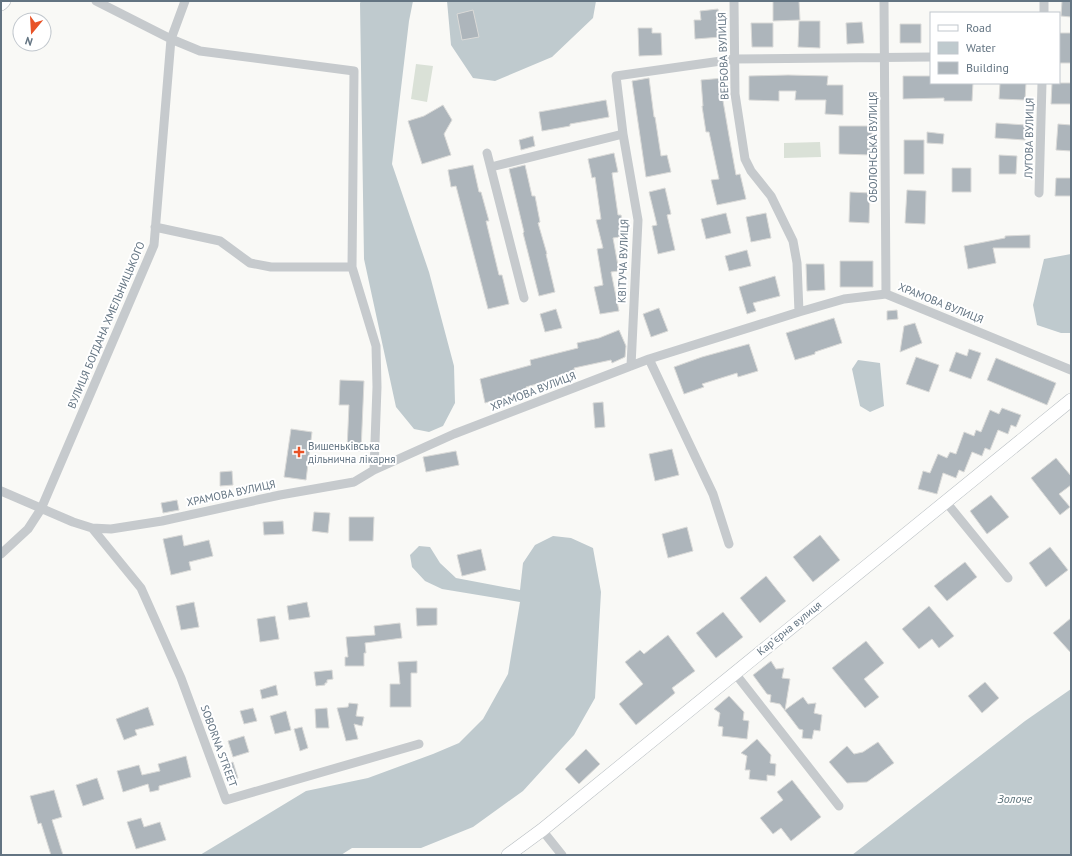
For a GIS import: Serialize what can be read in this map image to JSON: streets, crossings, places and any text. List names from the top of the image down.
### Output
{
  "streets": {
    "street": [
      "ВЕРБОВА ВУЛИЦЯ",
      "ЛУГОВА ВУЛИЦЯ",
      "ОБОЛОНСЬКА ВУЛИЦЯ",
      "КВІТУЧА ВУЛИЦЯ",
      "ХРАМОВА ВУЛИЦЯ",
      "ВУЛИЦЯ БОГДАНА ХМЕЛЬНИЦЬКОГО",
      "Карʼєрна вулиця",
      "SOBORNA STREET"
    ]
  },
  "crossings": [
    ["ВЕРБОВА ВУЛИЦЯ", "КВІТУЧА ВУЛИЦЯ"],
    ["ВЕРБОВА ВУЛИЦЯ", "ХРАМОВА ВУЛИЦЯ"],
    ["ОБОЛОНСЬКА ВУЛИЦЯ", "ХРАМОВА ВУЛИЦЯ"],
    ["КВІТУЧА ВУЛИЦЯ", "ХРАМОВА ВУЛИЦЯ"],
    ["ХРАМОВА ВУЛИЦЯ", "ВУЛИЦЯ БОГДАНА ХМЕЛЬНИЦЬКОГО"],
    ["ХРАМОВА ВУЛИЦЯ", "SOBORNA STREET"]
  ],
  "water": ["Золоче"],
  "places": {
    "health": ["Вишеньківська дільнична лікарня"]
  },
  "legend": ["Road", "Water", "Building"],
  "north": "bottom"
}
